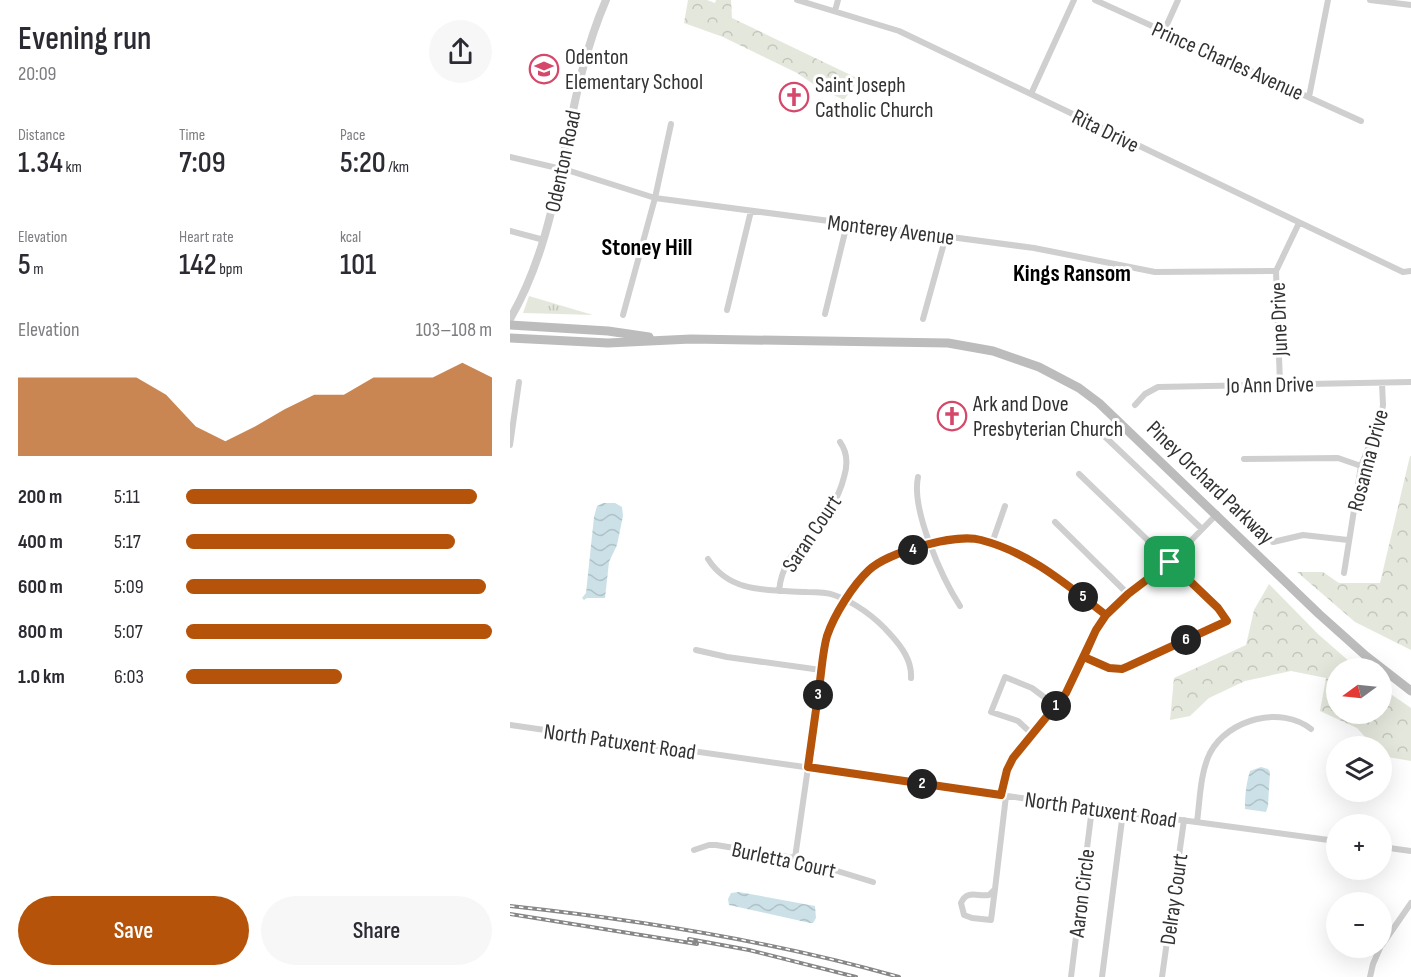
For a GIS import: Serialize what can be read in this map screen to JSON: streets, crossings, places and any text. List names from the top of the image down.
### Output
{
  "streets": {
    "main road": ["Piney Orchard Parkway"],
    "street": [
      "Prince Charles Avenue",
      "Rita Drive",
      "Odenton Road",
      "Monterey Avenue",
      "June Drive",
      "Jo Ann Drive",
      "Rosanna Drive",
      "Saran Court",
      "North Patuxent Road",
      "Burletta Court",
      "Aaron Circle",
      "Delray Court"
    ]
  },
  "crossings": [
    ["Rita Drive", "June Drive"],
    ["Odenton Road", "Monterey Avenue"],
    ["Monterey Avenue", "June Drive"],
    ["June Drive", "Jo Ann Drive"],
    ["Jo Ann Drive", "Rosanna Drive"],
    ["North Patuxent Road", "Aaron Circle"],
    ["North Patuxent Road", "Delray Court"]
  ],
  "districts": ["Stoney Hill", "Kings Ransom"],
  "places": {
    "school or university": ["Odenton Elementary School"],
    "church": ["Saint Joseph Catholic Church", "Ark and Dove Presbyterian Church"]
  },
  "north": "left",
  "page": {
    "heading": ["Evening run", "20:09"],
    "stats": [
      ["Distance", "1.34 km"],
      ["Time", "7:09"],
      ["Pace", "5:20 /km"],
      ["Elevation", "5 m"],
      ["Heart rate", "142 bpm"],
      ["kcal", "101"]
    ],
    "chart": ["Elevation", "103–108 m"],
    "list": [
      {
        "name": "200 m",
        "note": "5:11"
      },
      {
        "name": "400 m",
        "note": "5:17"
      },
      {
        "name": "600 m",
        "note": "5:09"
      },
      {
        "name": "800 m",
        "note": "5:07"
      },
      {
        "name": "1.0 km",
        "note": "6:03"
      }
    ],
    "pins": [
      "4",
      "5",
      "6",
      "3",
      "1",
      "2"
    ],
    "map_buttons": ["+", "−"],
    "buttons": ["Save", "Share"]
  }
}
